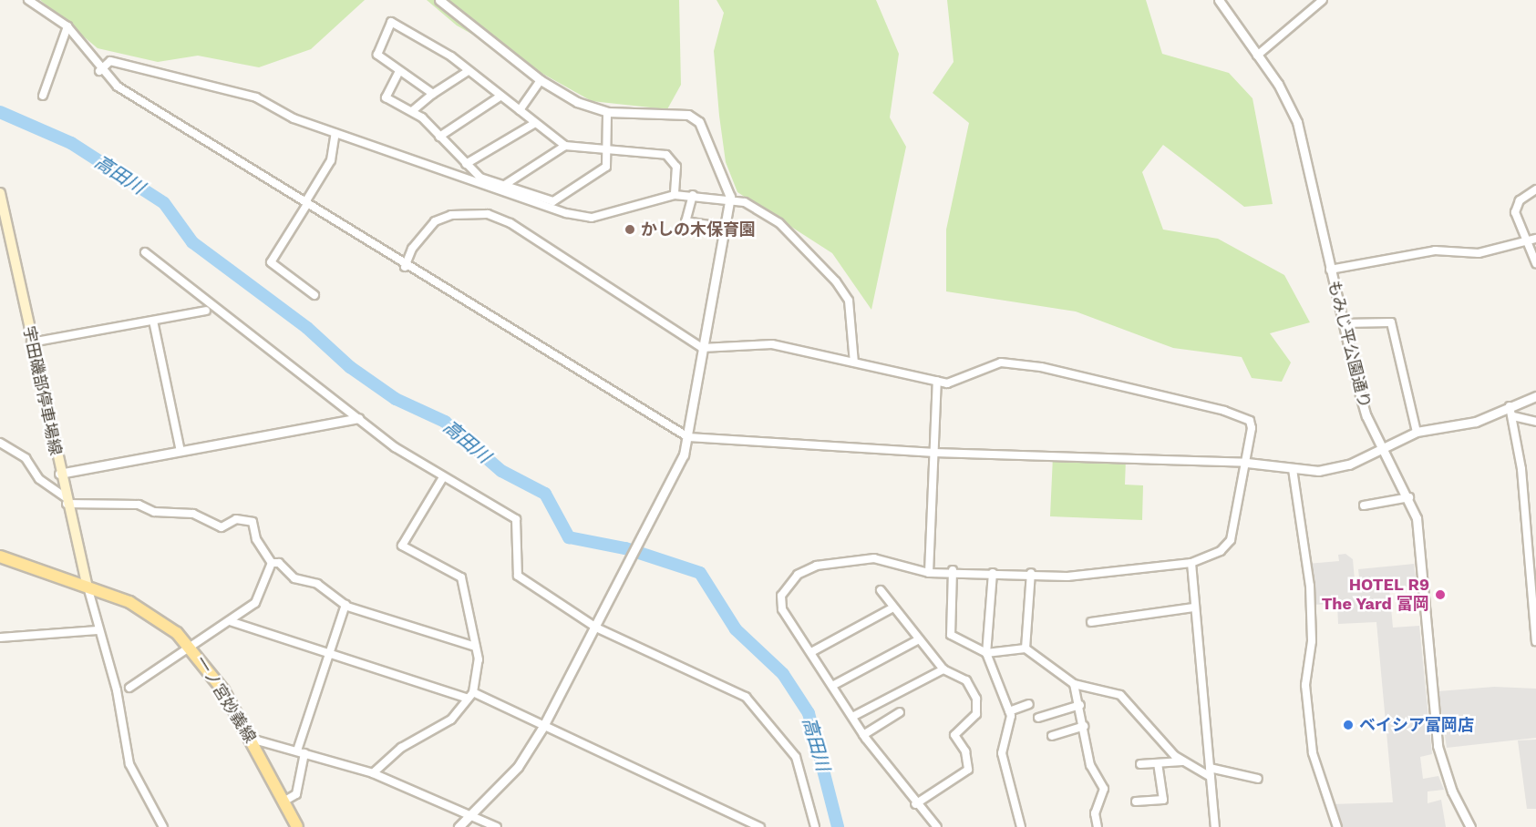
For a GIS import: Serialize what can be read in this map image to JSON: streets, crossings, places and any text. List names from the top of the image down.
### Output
{
  "streets": {
    "main road": ["宇田磯部停車場線", "一ノ宮妙義線"],
    "street": ["もみじ平公園通り"]
  },
  "crossings": [
    ["宇田磯部停車場線", "一ノ宮妙義線"]
  ],
  "water": ["高田川"],
  "places": ["かしの木保育園", "HOTEL R9 The Yard 富岡", "ベイシア富岡店"]
}
